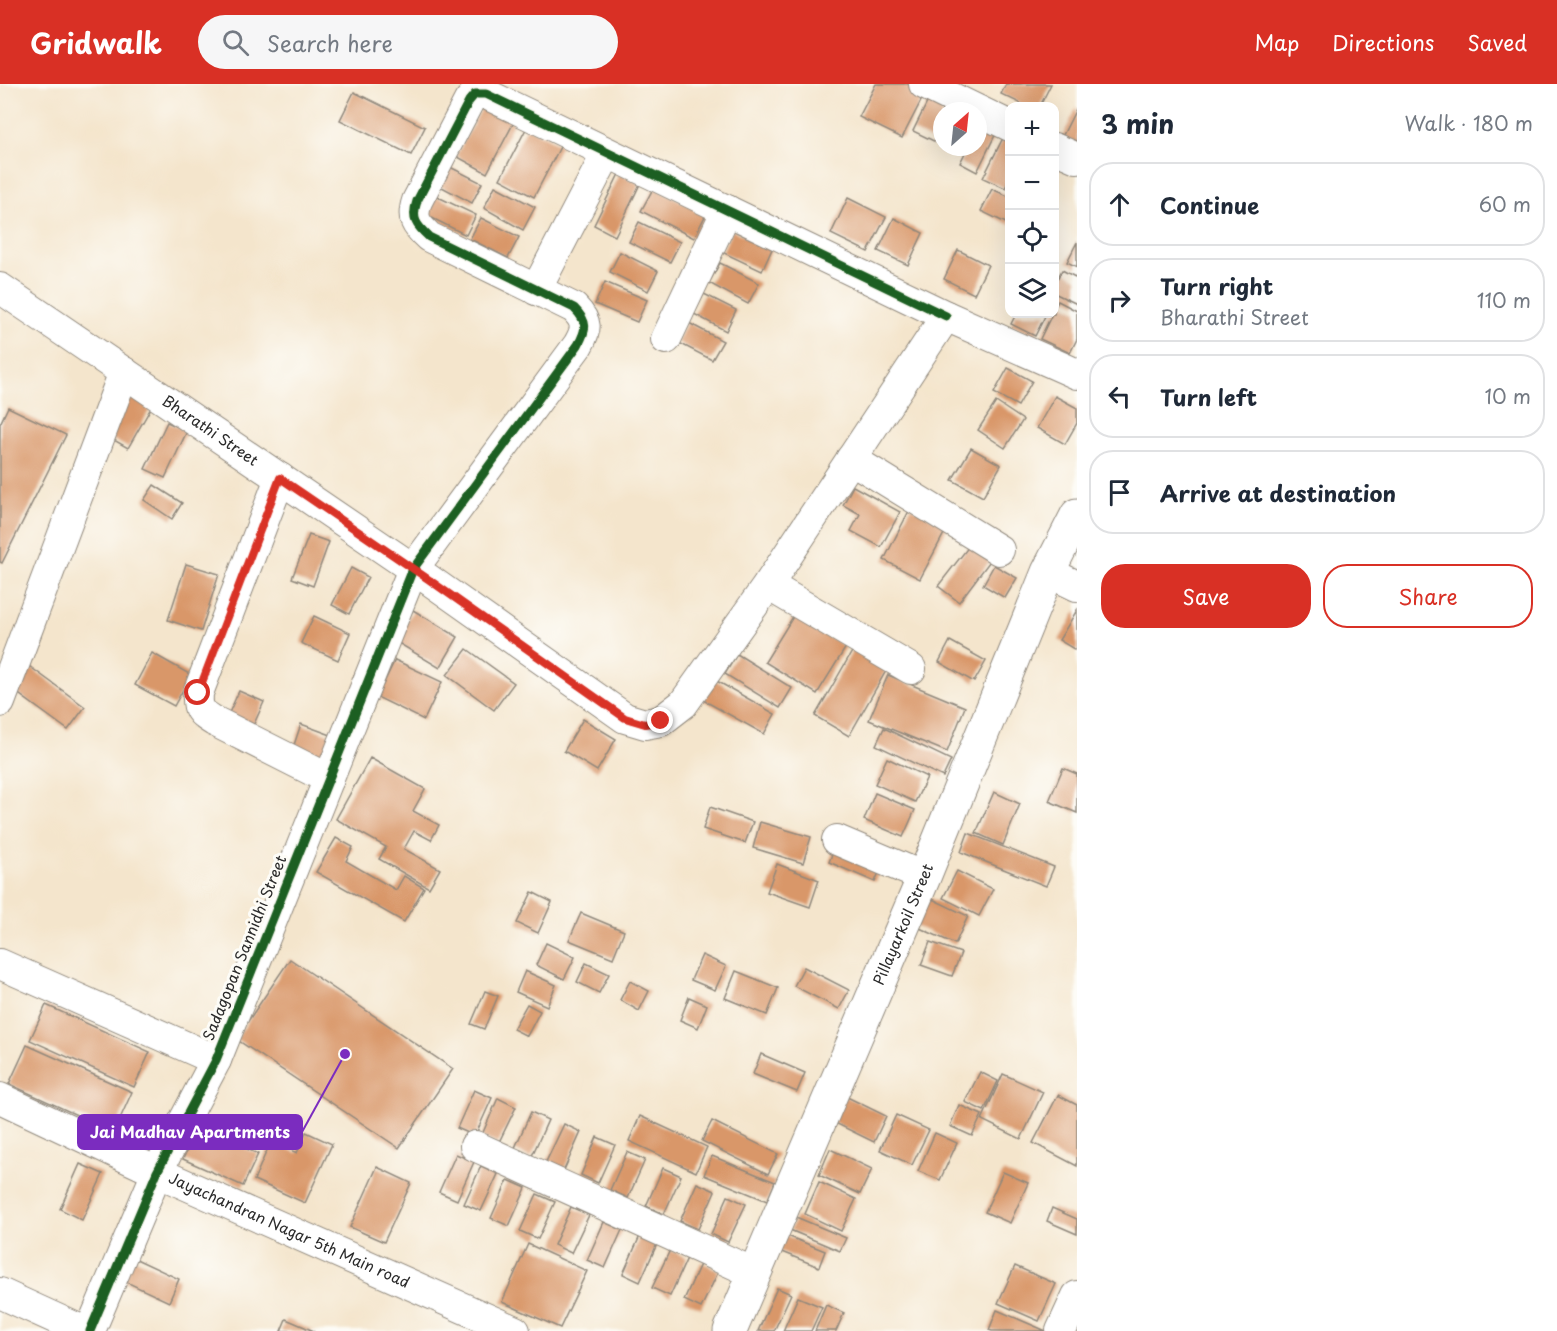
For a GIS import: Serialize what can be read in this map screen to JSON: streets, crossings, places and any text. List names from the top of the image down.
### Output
{
  "streets": {
    "street": [
      "Bharathi Street",
      "Pillayarkoil Street",
      "Sadagopan Sannidhi Street",
      "Jayachandran Nagar 5th Main road"
    ]
  },
  "crossings": [
    ["Bharathi Street", "Sadagopan Sannidhi Street"],
    ["Sadagopan Sannidhi Street", "Jayachandran Nagar 5th Main road"]
  ],
  "places": ["Jai Madhav Apartments"],
  "north": "top right",
  "page": {
    "header": "Gridwalk",
    "search": "Search here",
    "nav": ["Map", "Directions", "Saved"],
    "heading": ["3 min", "Walk · 180 m"],
    "map_buttons": ["+", "−"],
    "list": [
      ["Continue", "60 m"],
      ["Turn right", "Bharathi Street", "110 m"],
      ["Turn left", "10 m"],
      "Arrive at destination"
    ],
    "buttons": ["Save", "Share"]
  }
}
